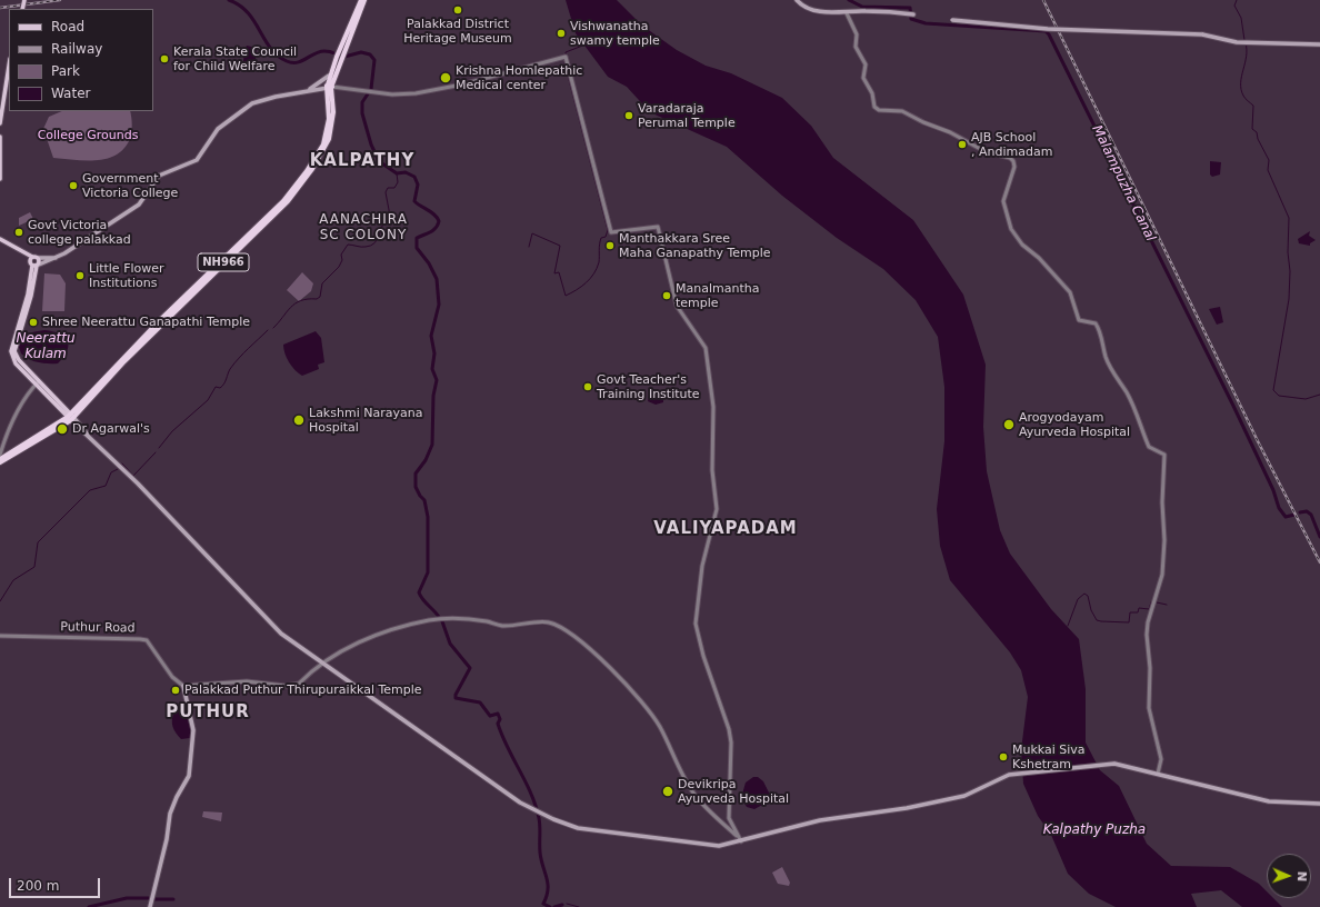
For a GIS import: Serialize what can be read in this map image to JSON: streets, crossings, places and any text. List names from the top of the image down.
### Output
{
  "streets": {
    "highway": ["NH966"],
    "street": ["Puthur Road"]
  },
  "districts": [
    "KALPATHY",
    "AANACHIRA SC COLONY",
    "VALIYAPADAM",
    "PUTHUR"
  ],
  "water": ["Malampuzha Canal", "Neerattu Kulam", "Kalpathy Puzha"],
  "parks": ["College Grounds"],
  "places": [
    "Palakkad District Heritage Museum",
    "Vishwanatha swamy temple",
    "Kerala State Council for Child Welfare",
    "Krishna Homlepathic Medical center",
    "Varadaraja Perumal Temple",
    "AJB School , Andimadam",
    "Government Victoria College",
    "Govt Victoria college palakkad",
    "Manthakkara Sree Maha Ganapathy Temple",
    "Little Flower Institutions",
    "Manalmantha temple",
    "Shree Neerattu Ganapathi Temple",
    "Govt Teacher's Training Institute",
    "Lakshmi Narayana Hospital",
    "Arogyodayam Ayurveda Hospital",
    "Dr Agarwal's",
    "Palakkad Puthur Thirupuraikkal Temple",
    "Mukkai Siva Kshetram",
    "Devikripa Ayurveda Hospital"
  ],
  "legend": [
    "Road",
    "Railway",
    "Park",
    "Water"
  ],
  "scale_bar": "200 m",
  "north": "right"
}
